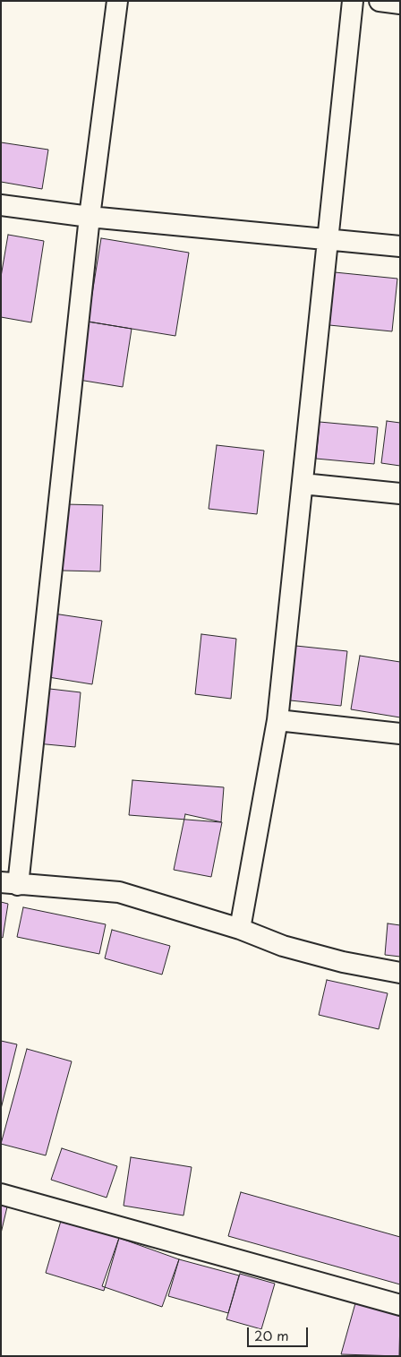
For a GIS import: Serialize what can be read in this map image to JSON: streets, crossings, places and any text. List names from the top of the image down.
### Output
{
  "scale_bar": "20 m"
}
